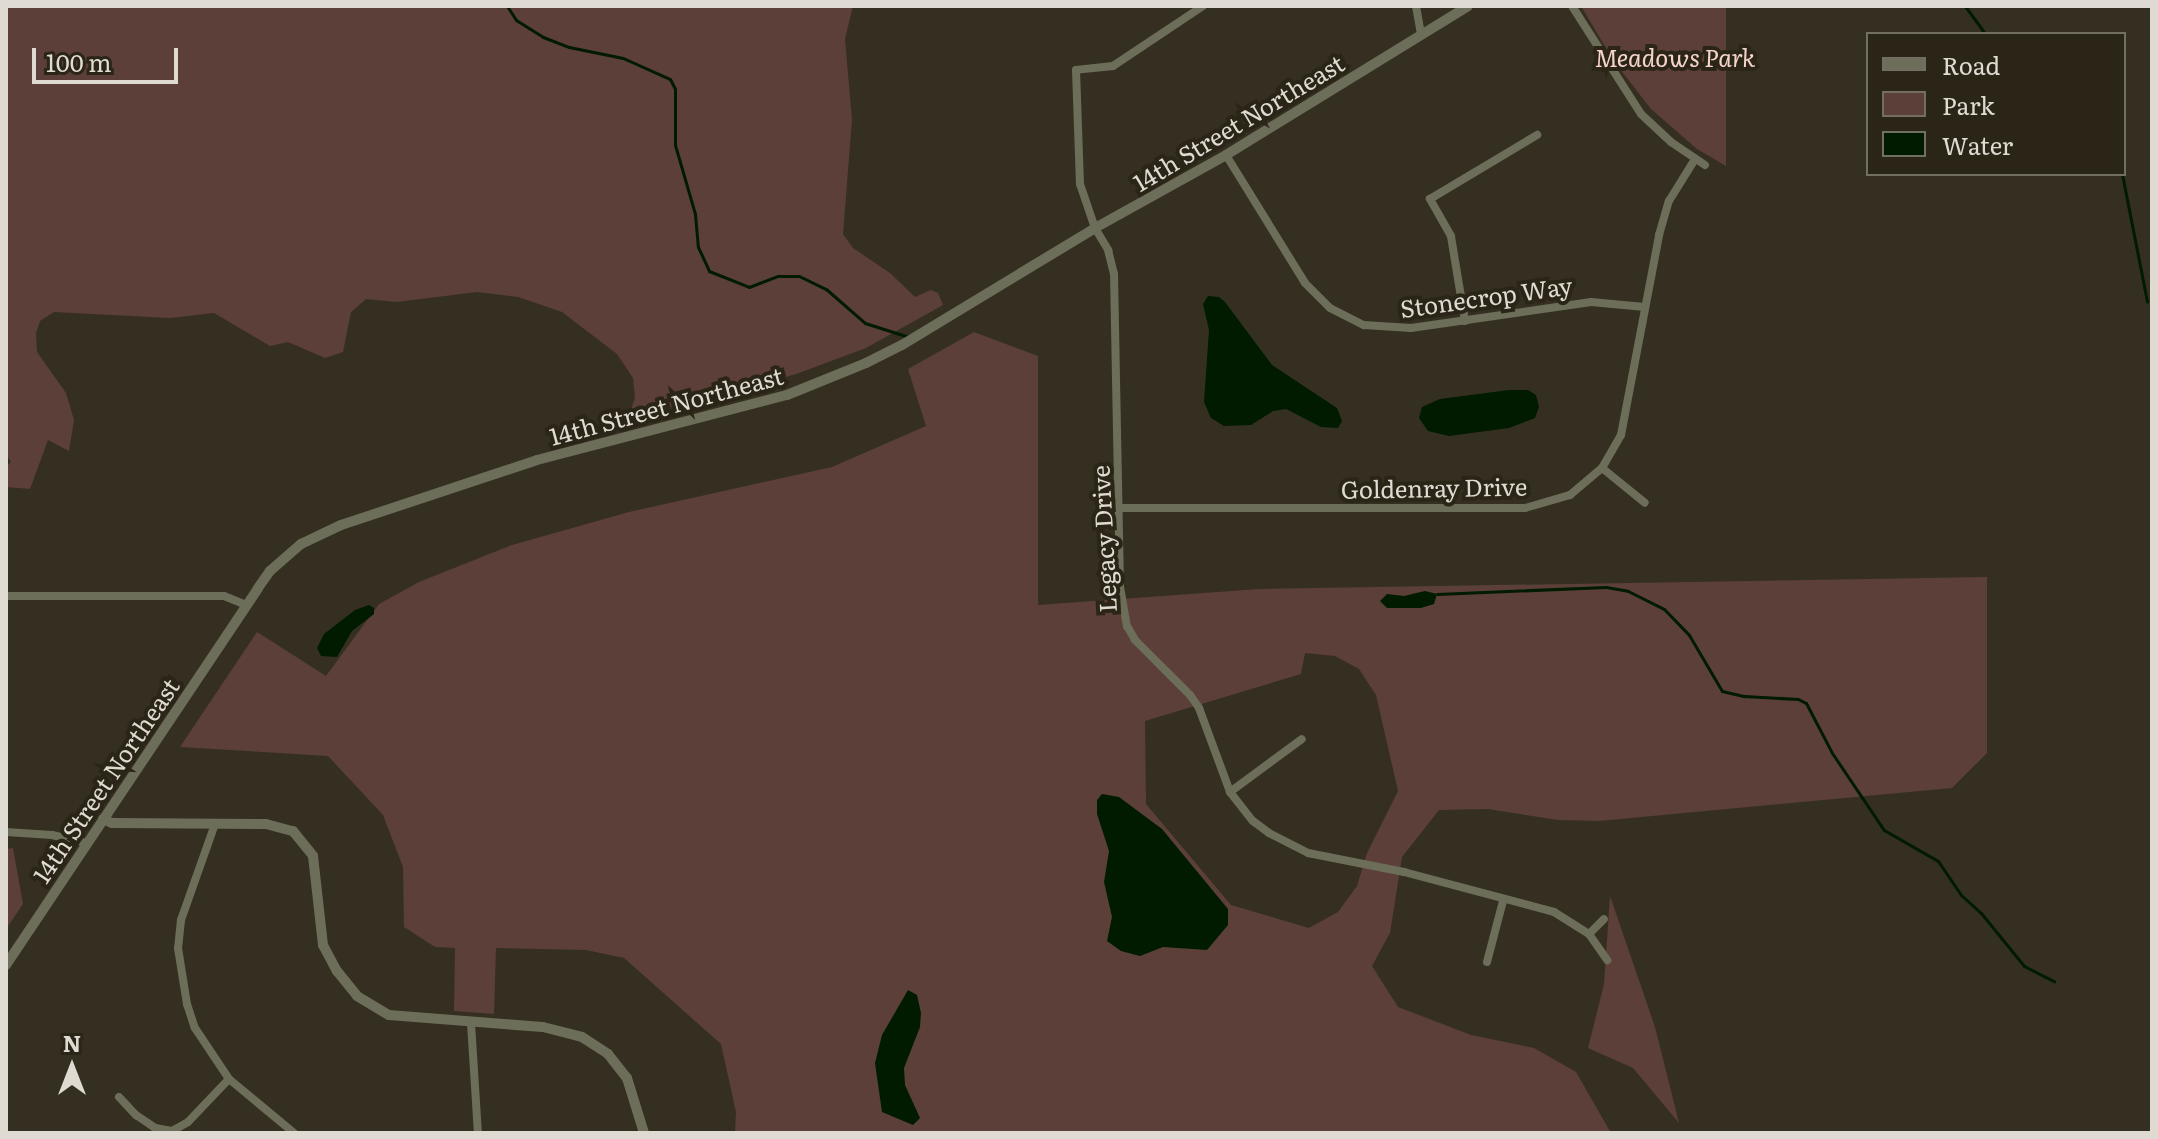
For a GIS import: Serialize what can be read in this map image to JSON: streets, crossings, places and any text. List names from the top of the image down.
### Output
{
  "streets": {
    "street": [
      "14th Street Northeast",
      "Stonecrop Way",
      "Goldenray Drive",
      "Legacy Drive"
    ]
  },
  "crossings": [
    ["14th Street Northeast", "Stonecrop Way"],
    ["14th Street Northeast", "Legacy Drive"],
    ["Stonecrop Way", "Goldenray Drive"],
    ["Goldenray Drive", "Legacy Drive"]
  ],
  "parks": ["Meadows Park"],
  "legend": ["Road", "Park", "Water"],
  "scale_bar": "100 m",
  "north": "top"
}
